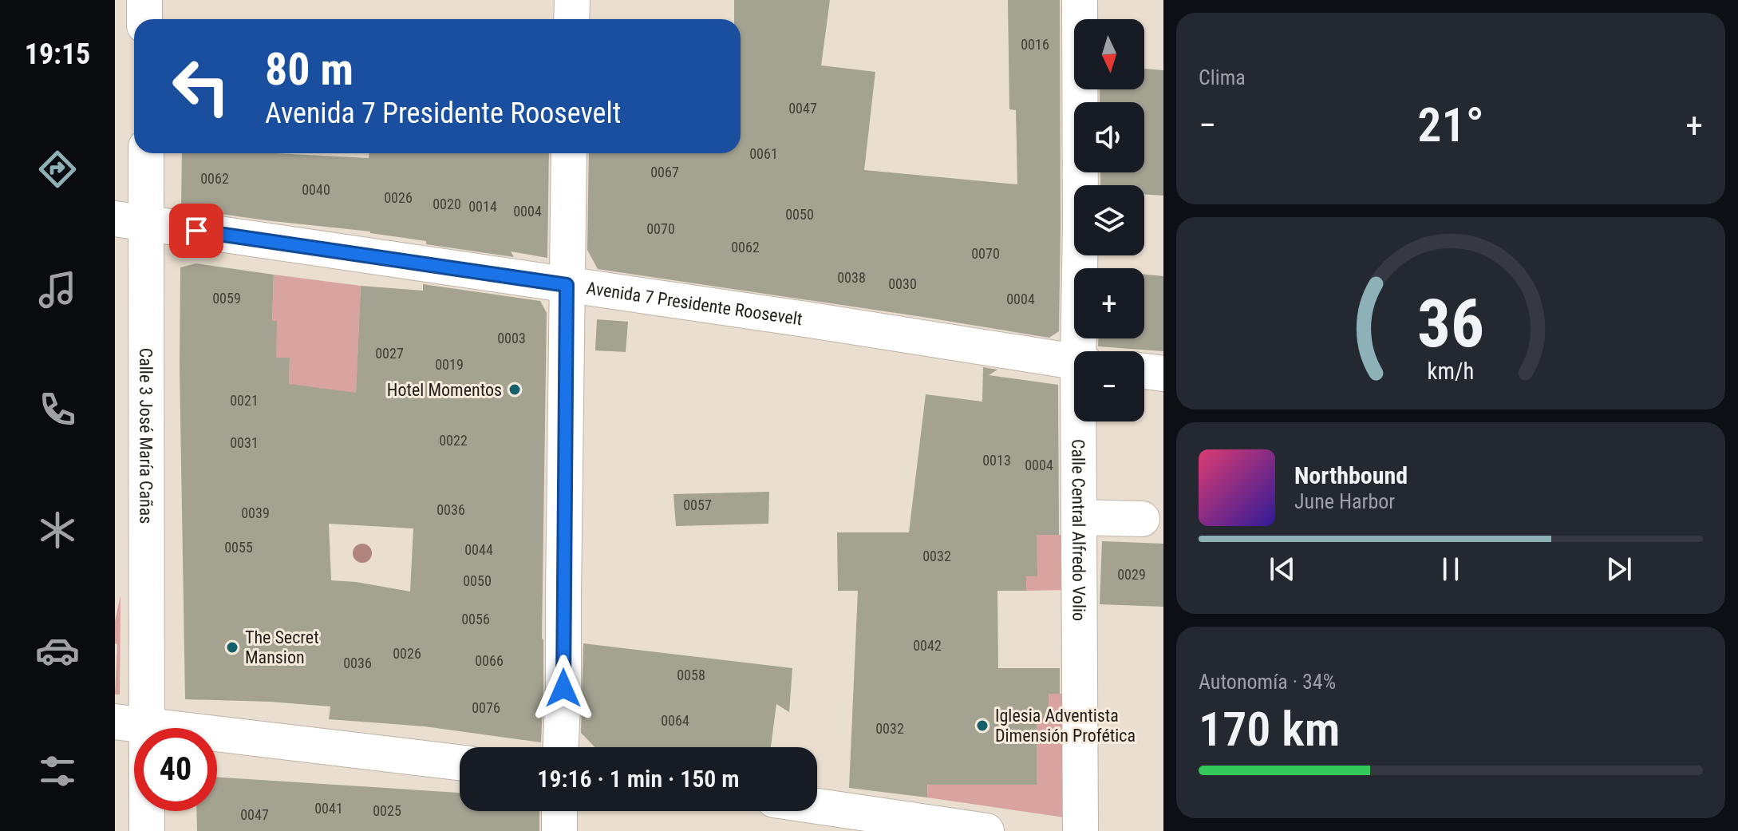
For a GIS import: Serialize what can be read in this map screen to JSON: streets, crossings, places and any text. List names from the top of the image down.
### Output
{
  "streets": {
    "street": ["Avenida 7 Presidente Roosevelt", "Calle 3 José María Cañas", "Calle Central Alfredo Volio"]
  },
  "crossings": [
    ["Avenida 7 Presidente Roosevelt", "Calle 3 José María Cañas"]
  ],
  "places": ["Hotel Momentos", "The Secret Mansion", "Iglesia Adventista Dimensión Profética"],
  "house_numbers": [
    "0016",
    "0047",
    "0061",
    "0067",
    "0062",
    "0040",
    "0026",
    "0020",
    "0014",
    "0004",
    "0050",
    "0070",
    "0062",
    "0070",
    "0038",
    "0030",
    "0059",
    "0004",
    "0003",
    "0027",
    "0019",
    "0021",
    "0022",
    "0031",
    "0013",
    "0004",
    "0057",
    "0036",
    "0039",
    "0055",
    "0044",
    "0032",
    "0029",
    "0050",
    "0056",
    "0042",
    "0026",
    "0066",
    "0036",
    "0058",
    "0076",
    "0064",
    "0032",
    "0041",
    "0025",
    "0047"
  ],
  "north": "bottom",
  "page": {
    "tabs": "19:15",
    "tile": [
      "Clima",
      ["Autonomía · 34%", "170 km"]
    ],
    "map_buttons": ["+", "−"],
    "turn": ["80 m", "Avenida 7 Presidente Roosevelt"],
    "heat": ["−", "21°", "+"],
    "song": ["Northbound", "June Harbor"],
    "limit": "40",
    "trip": "19:16 · 1 min · 150 m",
    "gauge": ["36", "km/h"]
  }
}
